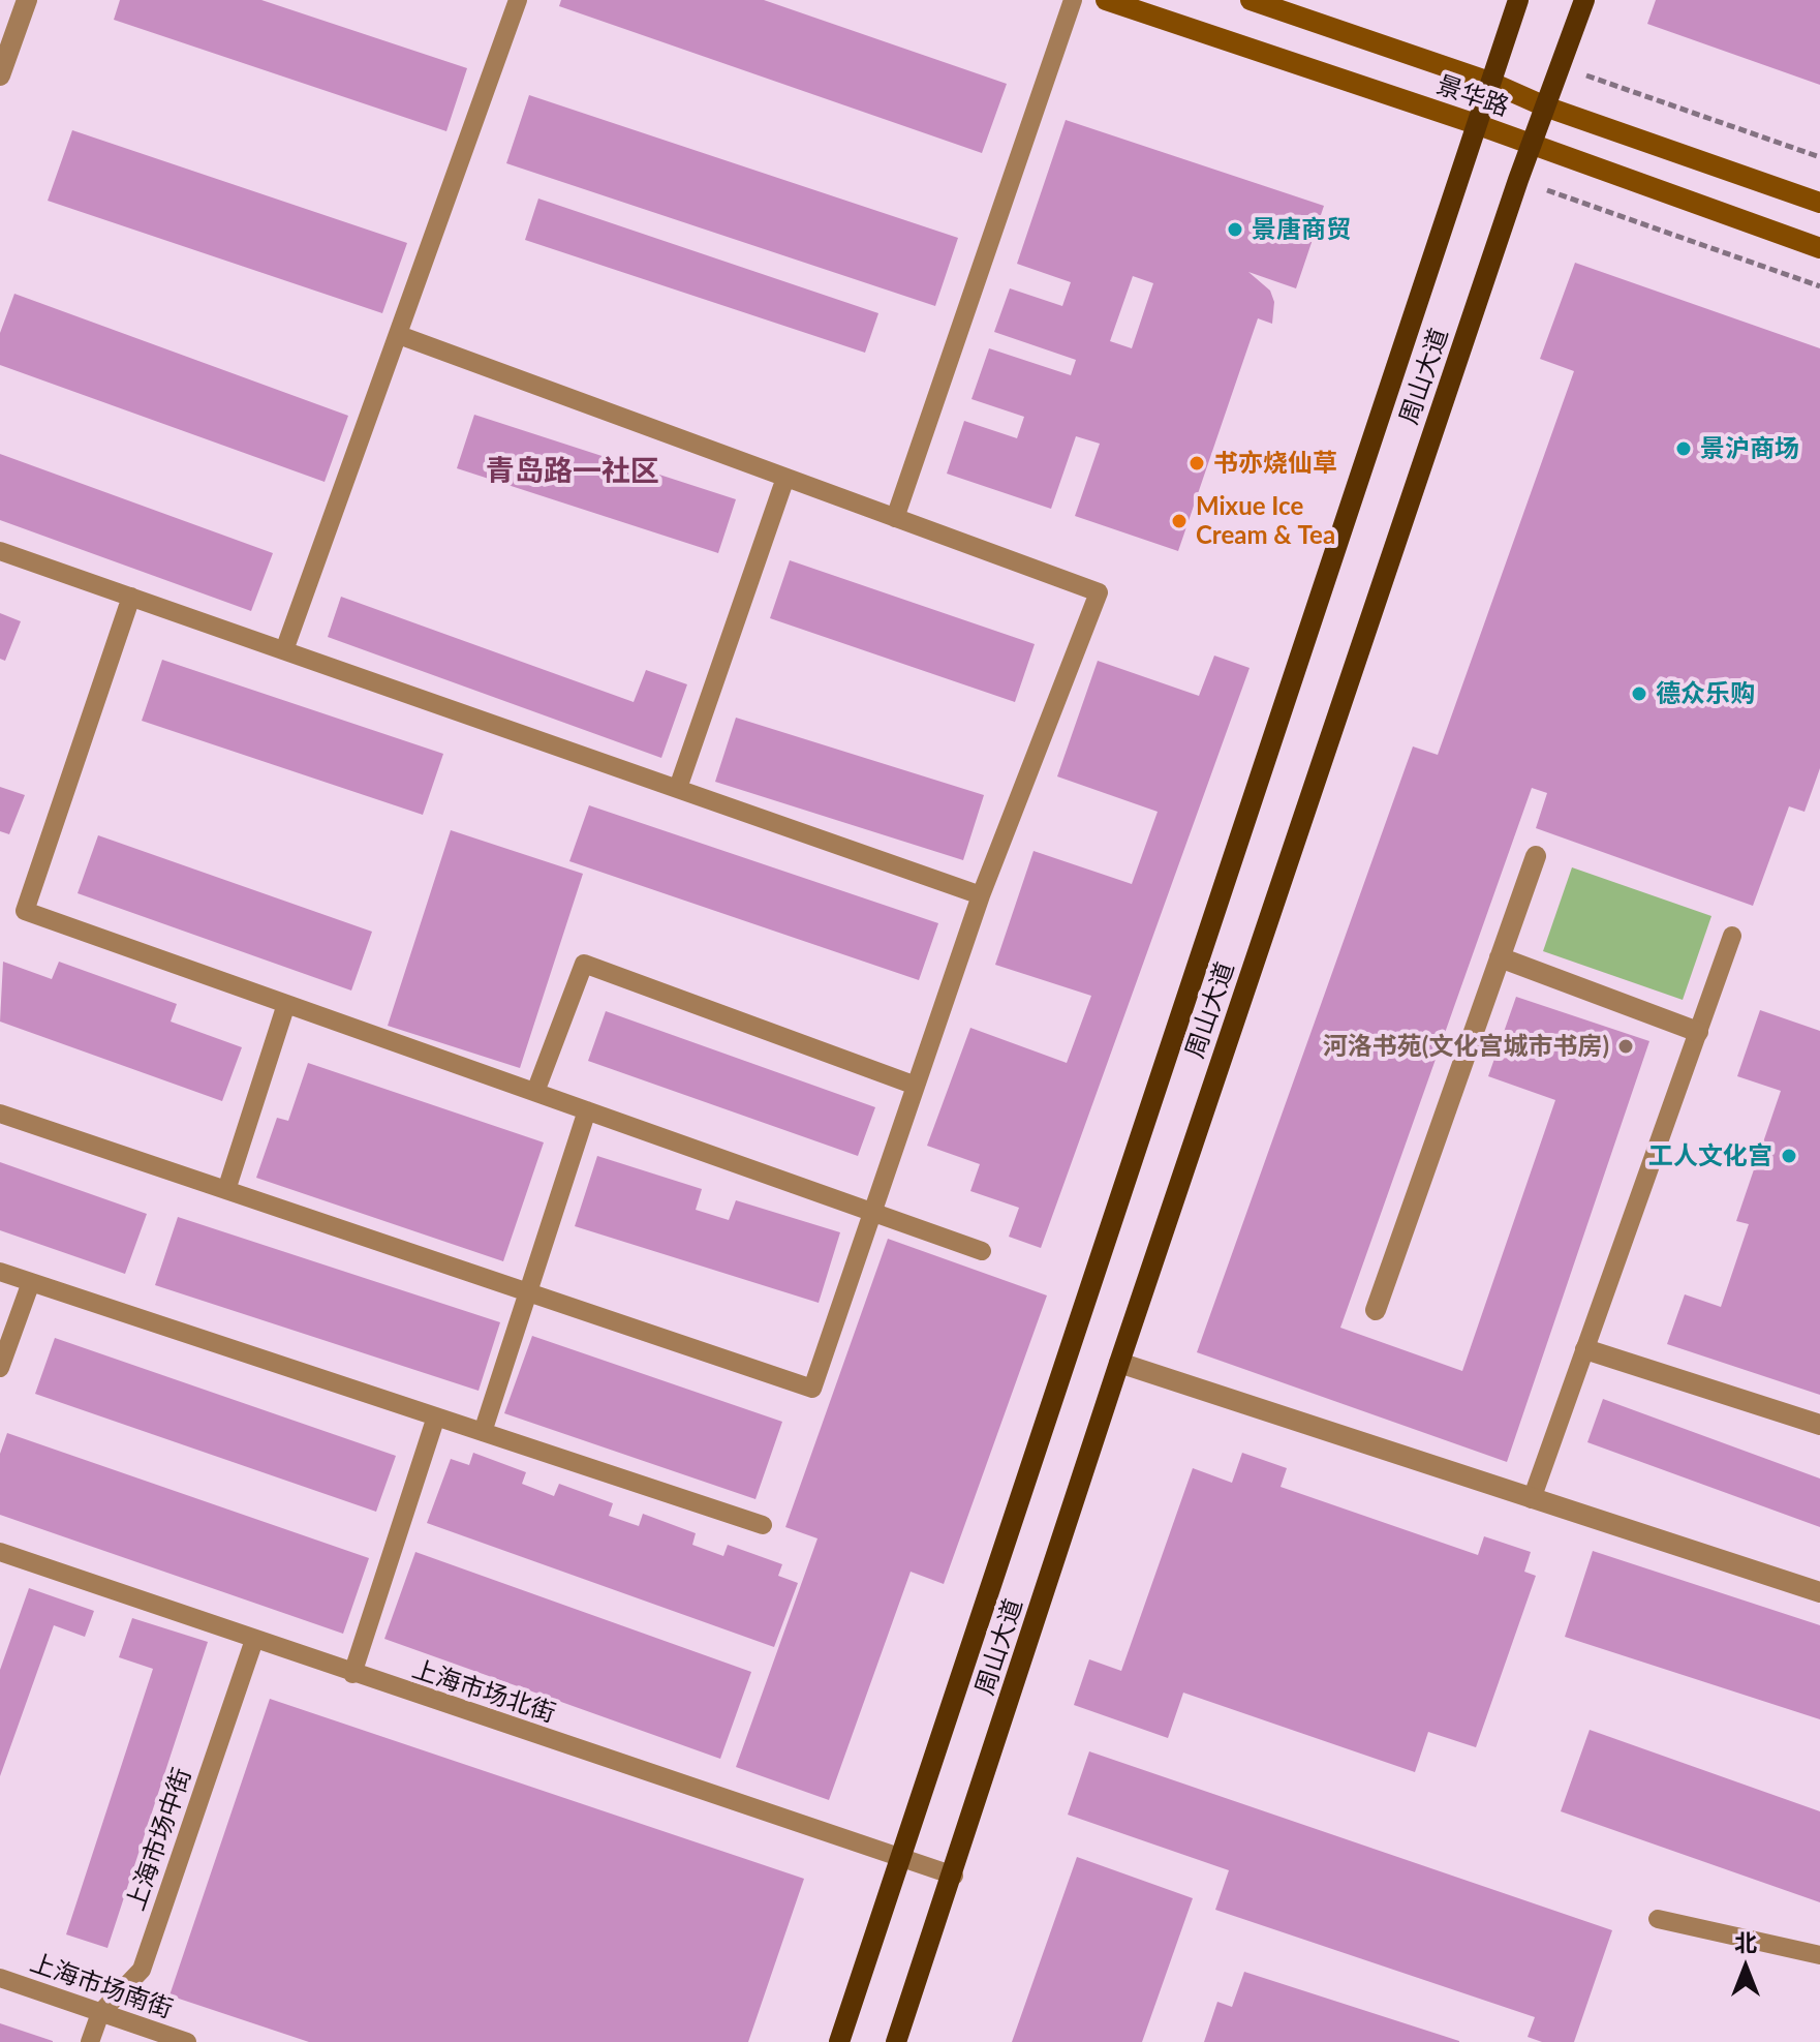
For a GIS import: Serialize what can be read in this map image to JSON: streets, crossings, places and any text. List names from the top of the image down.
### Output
{
  "streets": {
    "main road": ["景华路", "周山大道"],
    "lane": ["上海市场北街", "上海市场中街", "上海市场南街"]
  },
  "crossings": [
    ["景华路", "周山大道"],
    ["周山大道", "上海市场北街"],
    ["上海市场北街", "上海市场中街"],
    ["上海市场中街", "上海市场南街"]
  ],
  "districts": ["青岛路一社区"],
  "places": [
    "景唐商贸",
    "景沪商场",
    "书亦烧仙草",
    "Mixue Ice Cream & Tea",
    "德众乐购",
    "河洛书苑(文化宫城市书房)",
    "工人文化宫"
  ],
  "north": "top"
}
